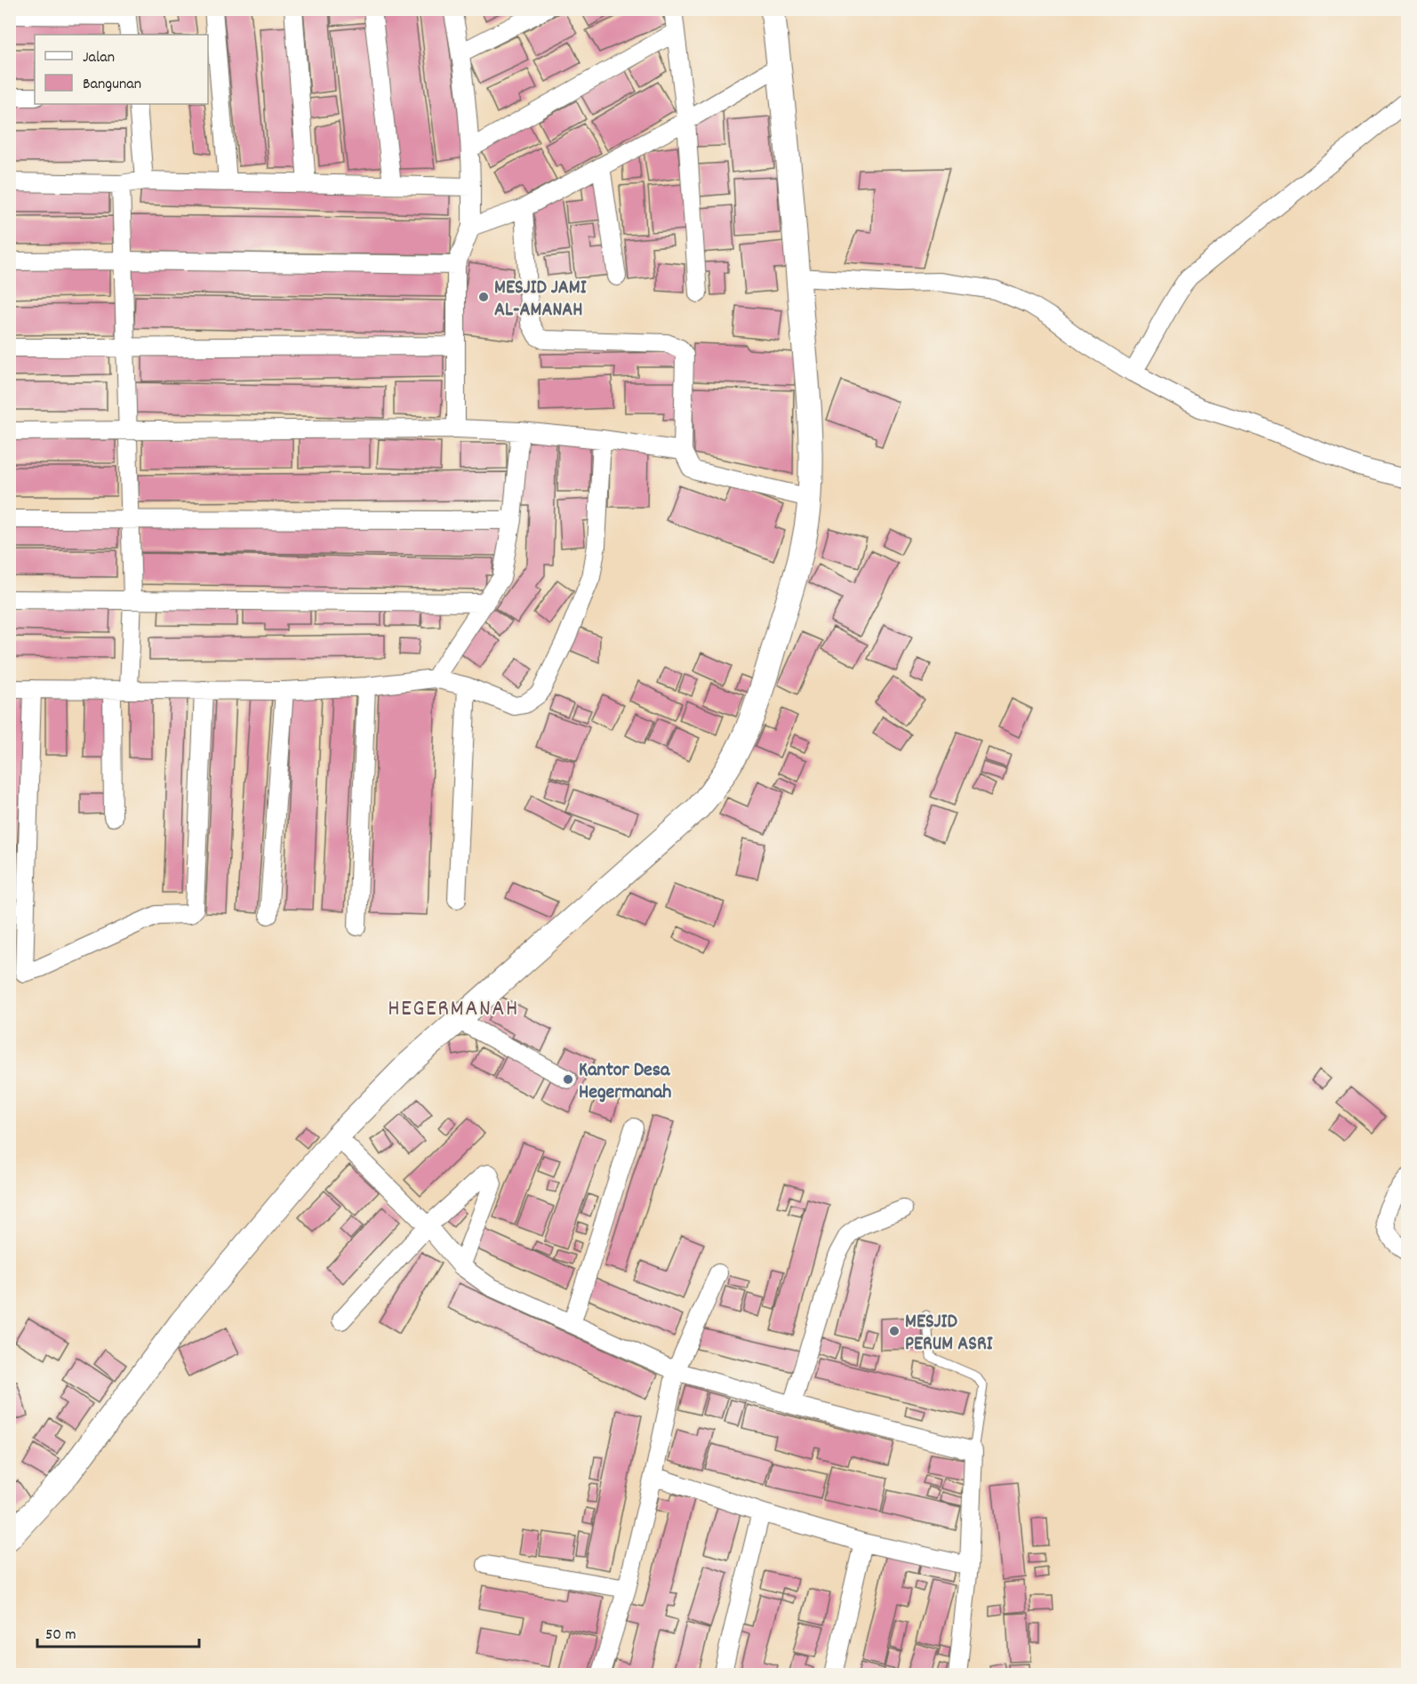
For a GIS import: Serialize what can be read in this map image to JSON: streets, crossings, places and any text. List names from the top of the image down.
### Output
{
  "districts": ["HEGERMANAH"],
  "places": ["MESJID JAMI AL-AMANAH", "Kantor Desa Hegermanah", "MESJID PERUM ASRI"],
  "legend": ["Jalan", "Bangunan"],
  "scale_bar": "50 m"
}
